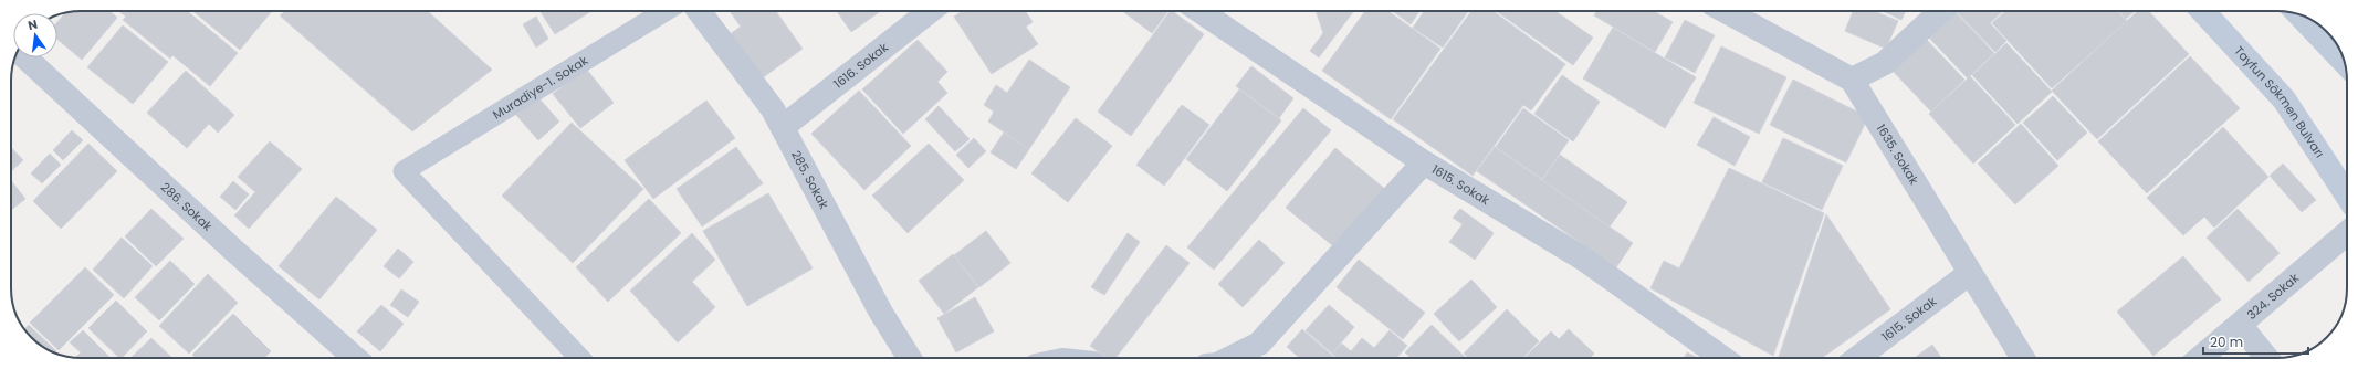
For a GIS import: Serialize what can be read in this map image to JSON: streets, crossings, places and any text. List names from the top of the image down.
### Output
{
  "streets": {
    "main road": ["Tayfun Sökmen Bulvarı"],
    "street": [
      "1616. Sokak",
      "1635. Sokak",
      "285. Sokak",
      "1615. Sokak",
      "286. Sokak",
      "324. Sokak"
    ],
    "lane": ["Muradiye-1. Sokak"]
  },
  "crossings": [
    ["1616. Sokak", "285. Sokak"],
    ["1635. Sokak", "1615. Sokak"]
  ],
  "scale_bar": "20 m",
  "north": "top"
}
